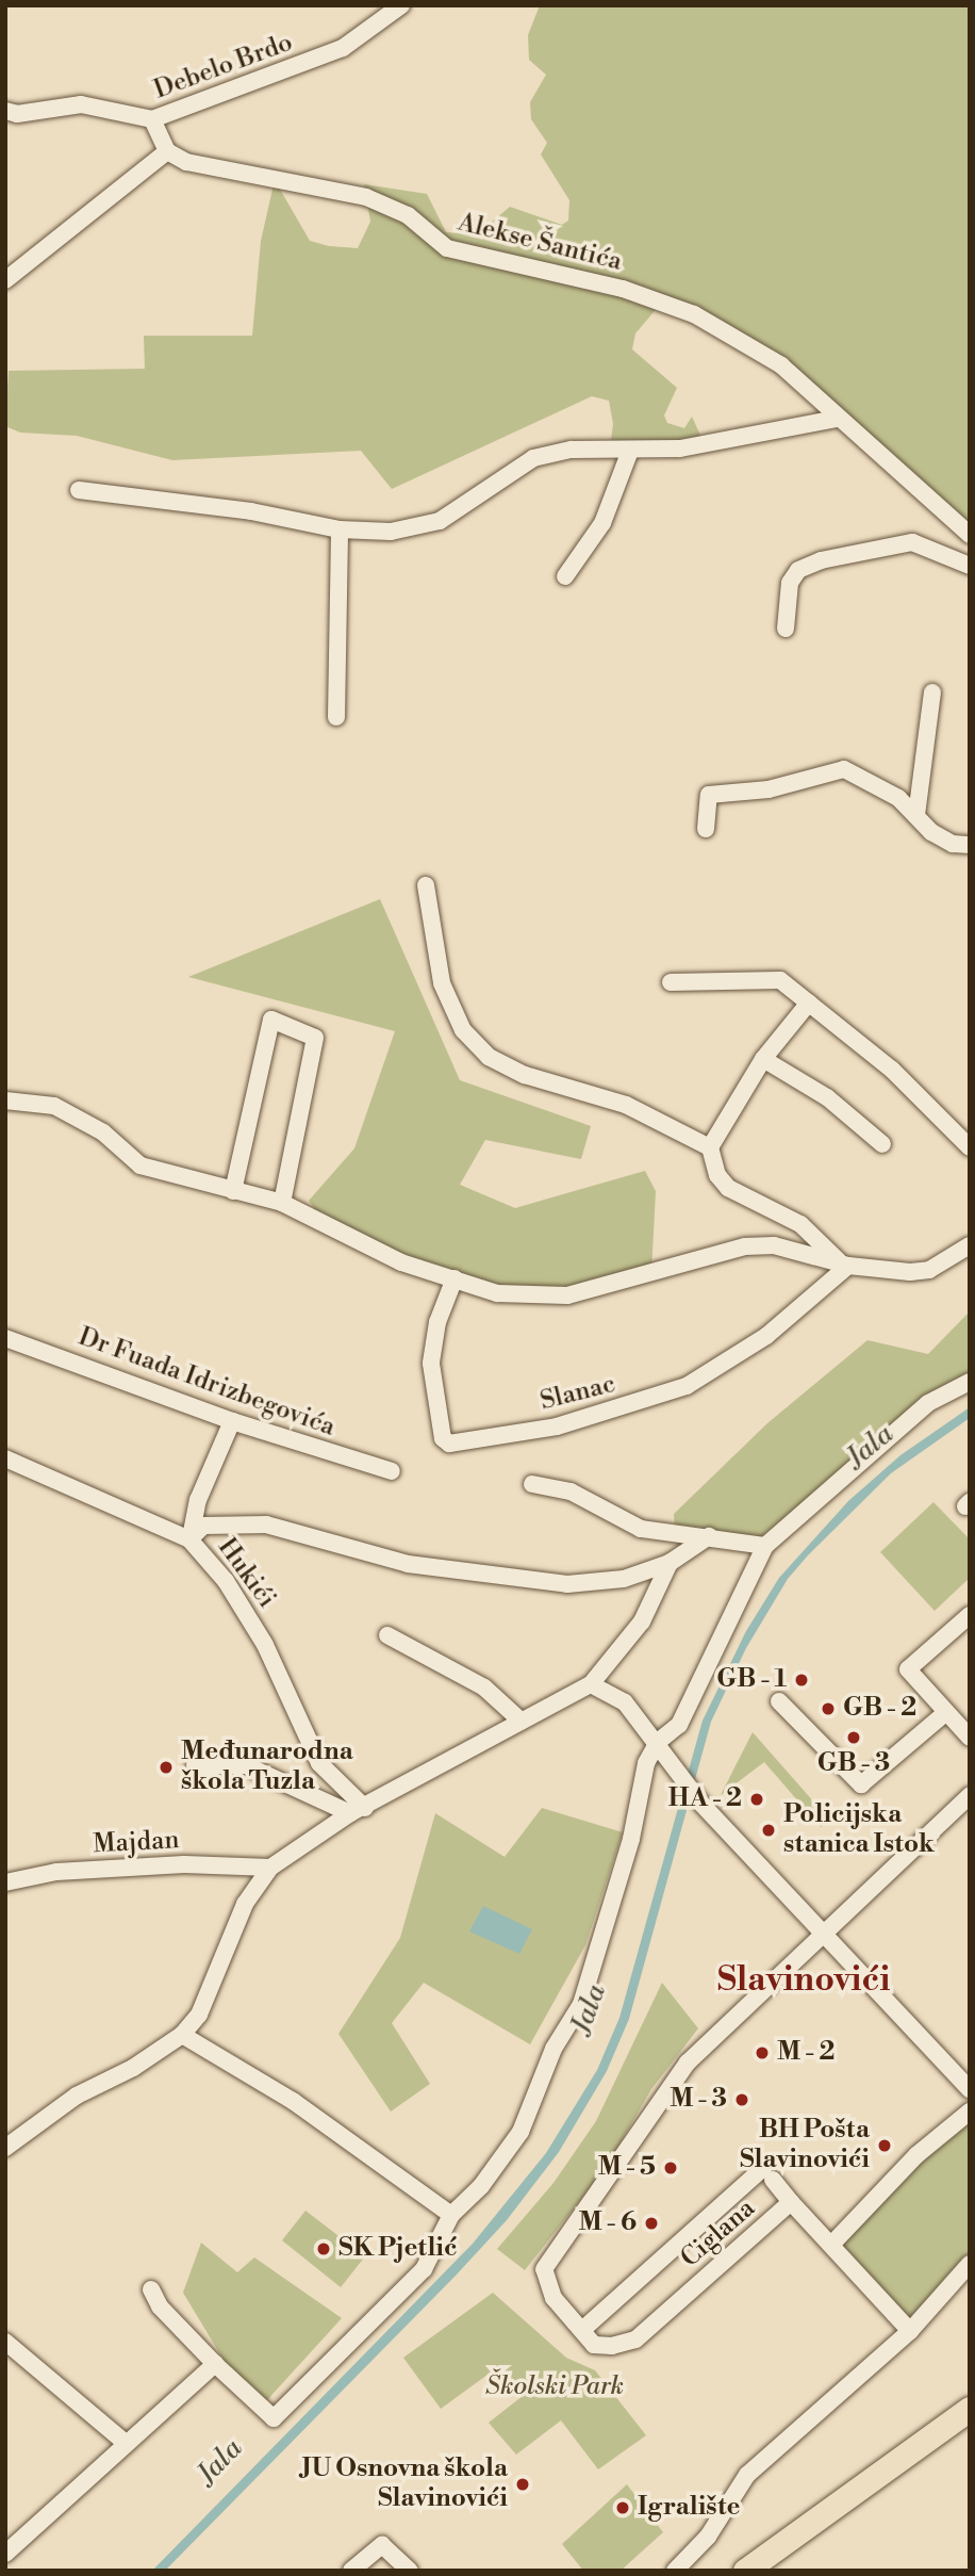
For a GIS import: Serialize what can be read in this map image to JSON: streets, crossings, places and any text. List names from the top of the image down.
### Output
{
  "streets": {
    "street": [
      "Debelo Brdo",
      "Alekse Šantića",
      "Dr Fuada Idrizbegovića",
      "Slanac",
      "Hukići",
      "Majdan",
      "Ciglana"
    ]
  },
  "districts": ["Slavinovići"],
  "water": ["Jala"],
  "parks": ["Školski Park"],
  "places": [
    "GB - 1",
    "GB - 2",
    "GB - 3",
    "Međunarodna škola Tuzla",
    "HA - 2",
    "Policijska stanica Istok",
    "M - 2",
    "M - 3",
    "BH Pošta Slavinovići",
    "M - 5",
    "M - 6",
    "SK Pjetlić",
    "JU Osnovna škola Slavinovići",
    "Igralište"
  ]
}
